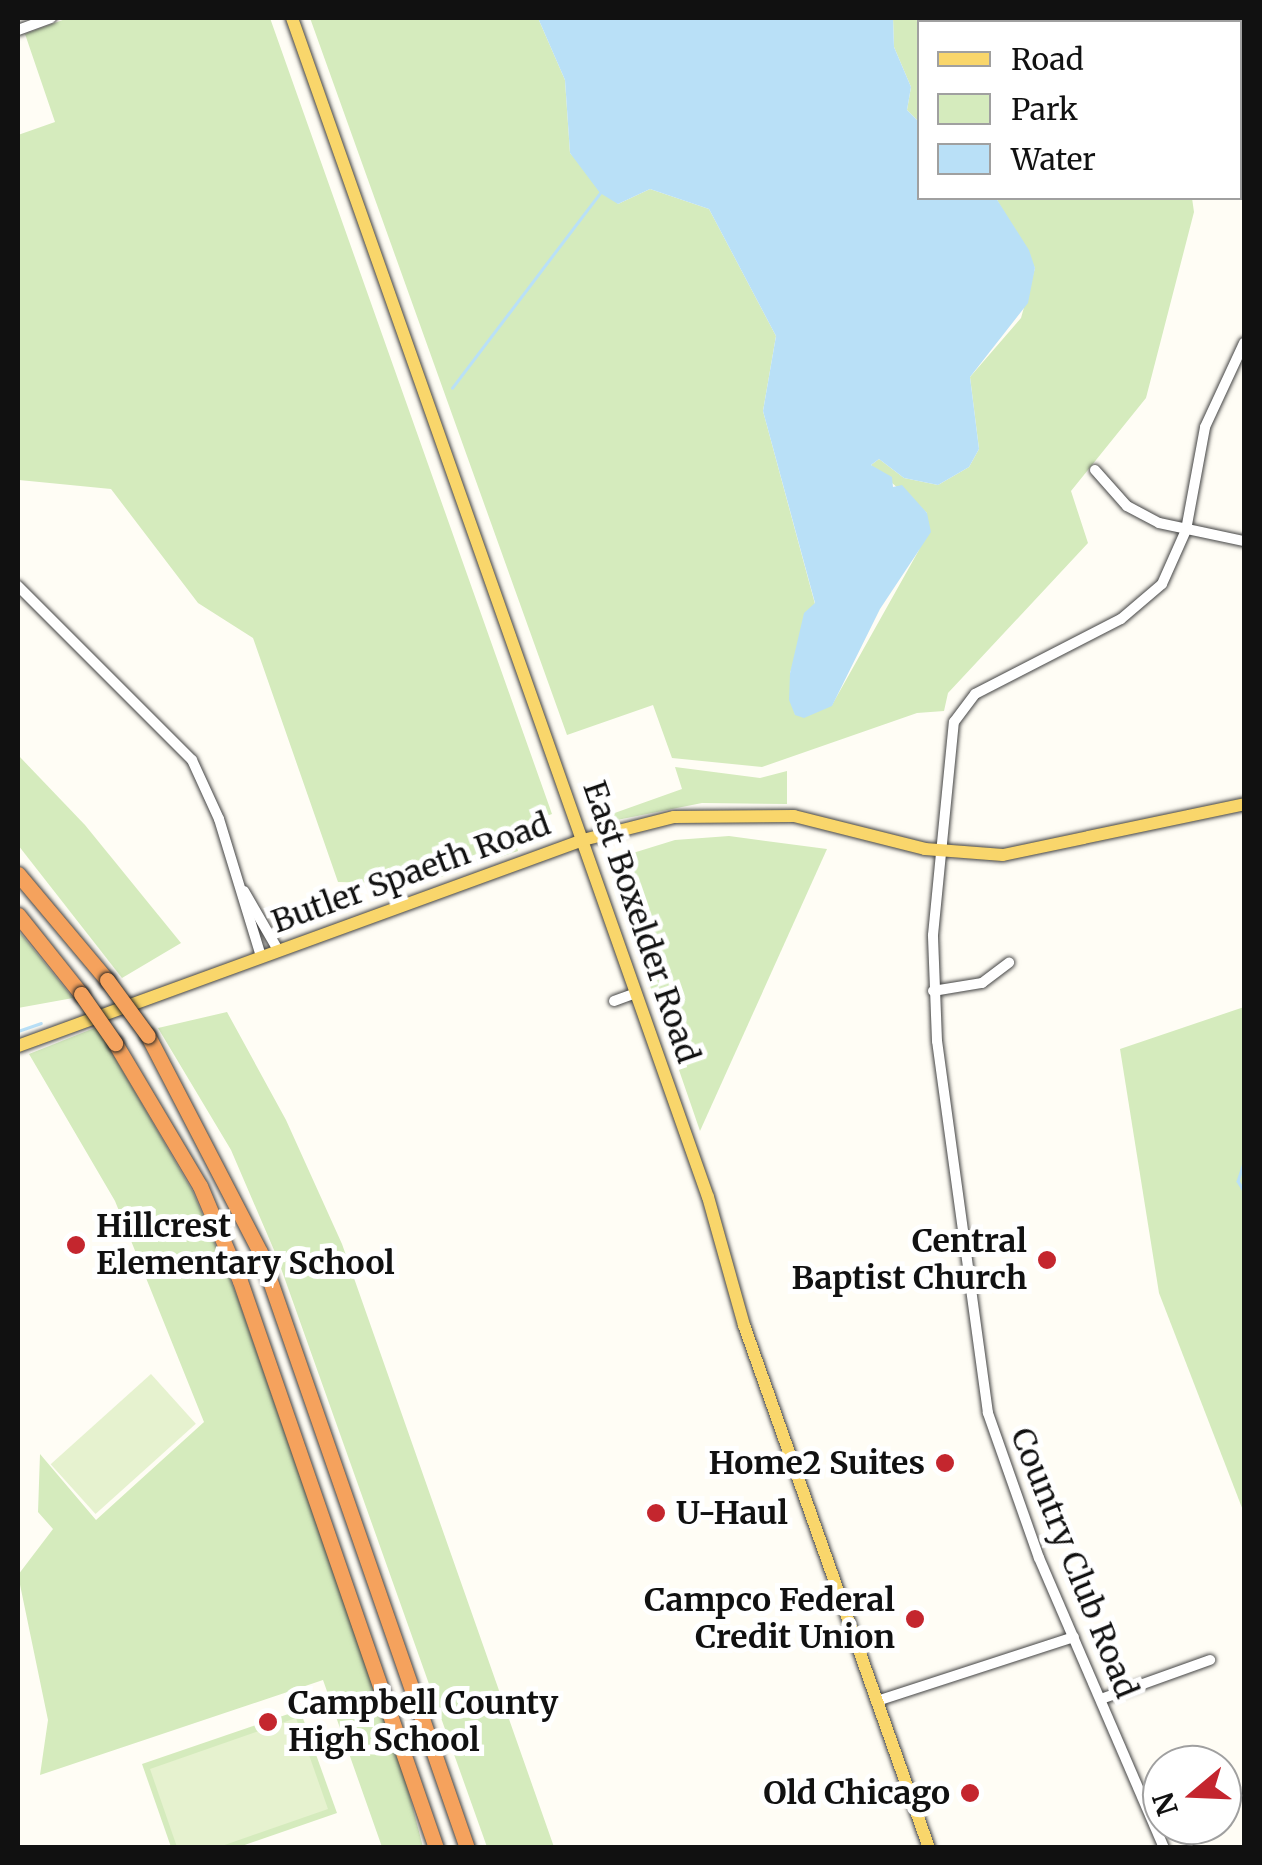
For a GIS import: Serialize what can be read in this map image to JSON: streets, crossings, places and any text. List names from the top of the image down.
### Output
{
  "streets": {
    "main road": ["Butler Spaeth Road", "East Boxelder Road"],
    "street": ["Country Club Road"]
  },
  "crossings": [
    ["Butler Spaeth Road", "East Boxelder Road"],
    ["Butler Spaeth Road", "Country Club Road"]
  ],
  "places": [
    "Hillcrest Elementary School",
    "Central Baptist Church",
    "Home2 Suites",
    "U-Haul",
    "Campco Federal Credit Union",
    "Campbell County High School",
    "Old Chicago"
  ],
  "legend": ["Road", "Park", "Water"],
  "north": "left"
}
